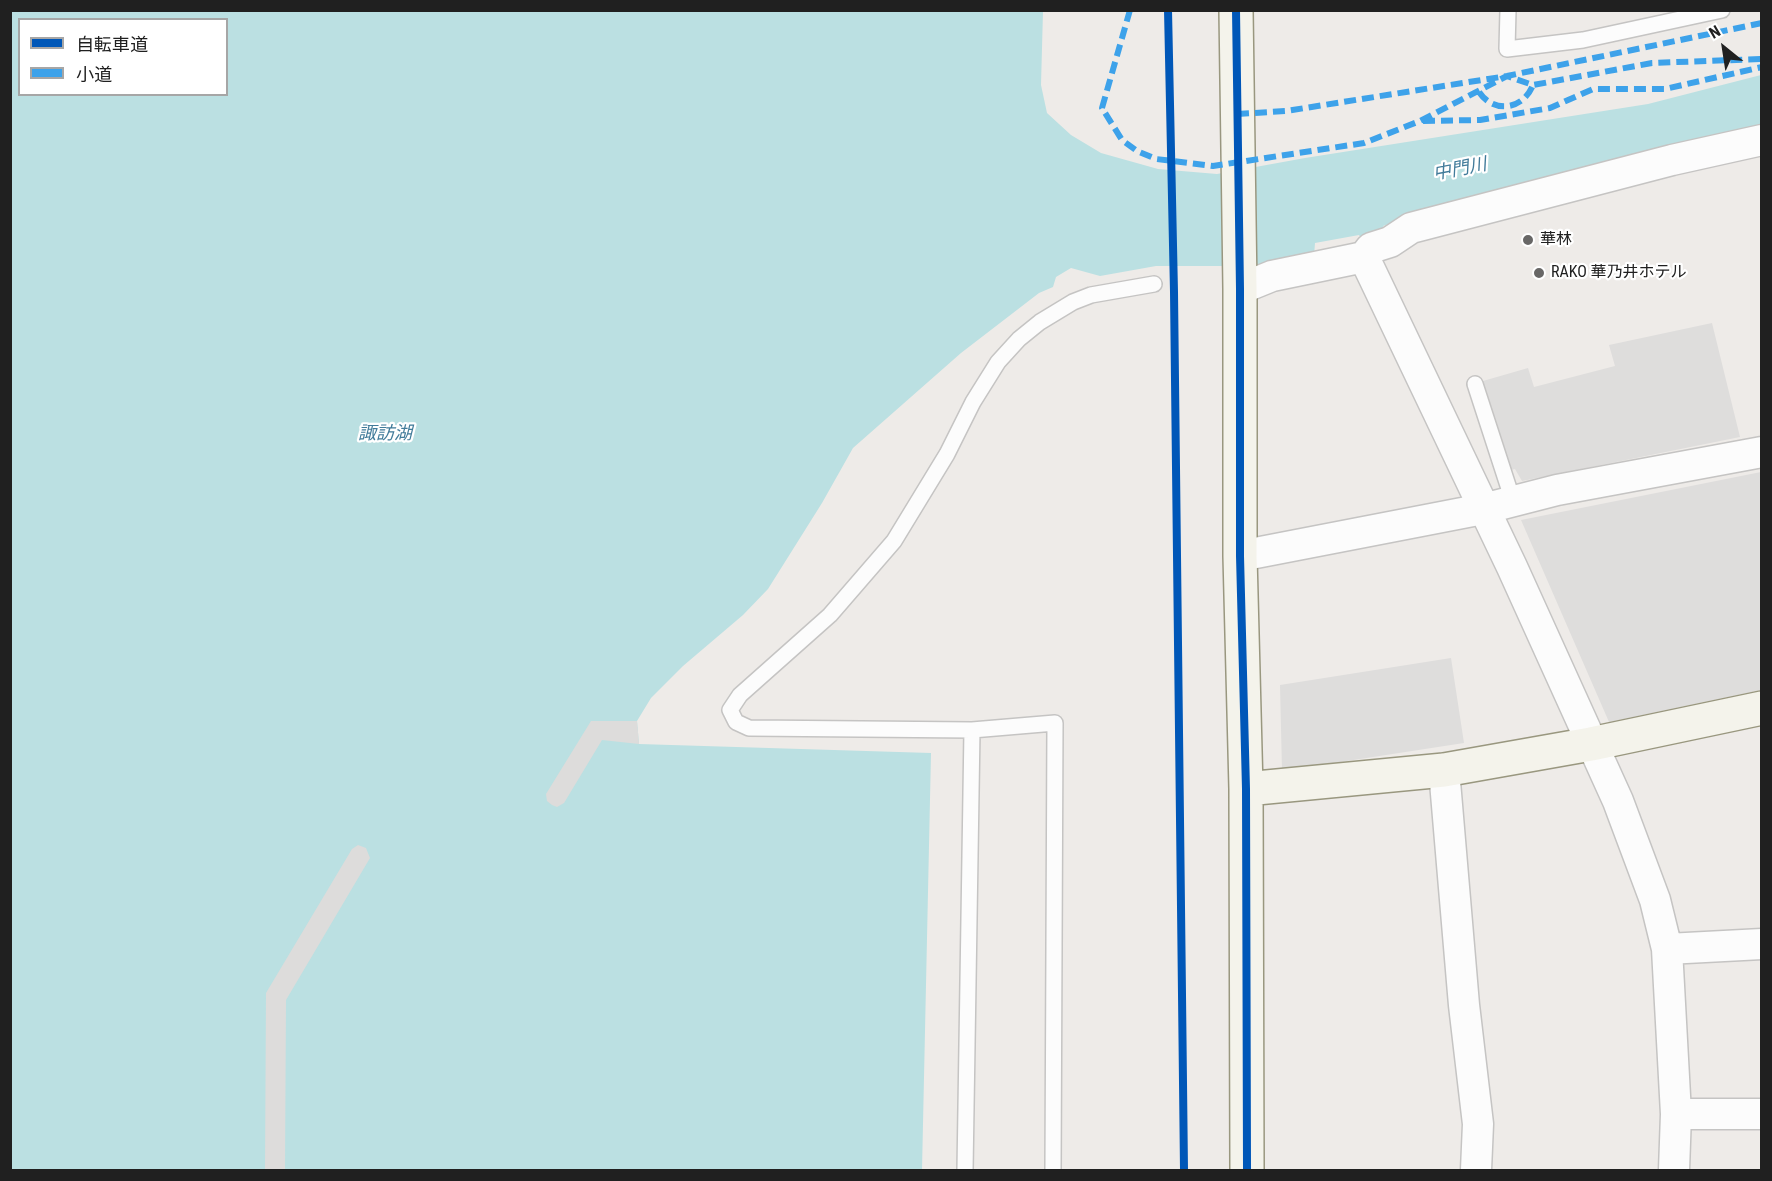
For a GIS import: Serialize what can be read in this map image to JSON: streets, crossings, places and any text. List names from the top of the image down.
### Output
{
  "water": ["中門川", "諏訪湖"],
  "places": ["華林", "RAKO 華乃井ホテル"],
  "legend": ["自転車道", "小道"],
  "north": "top left"
}
